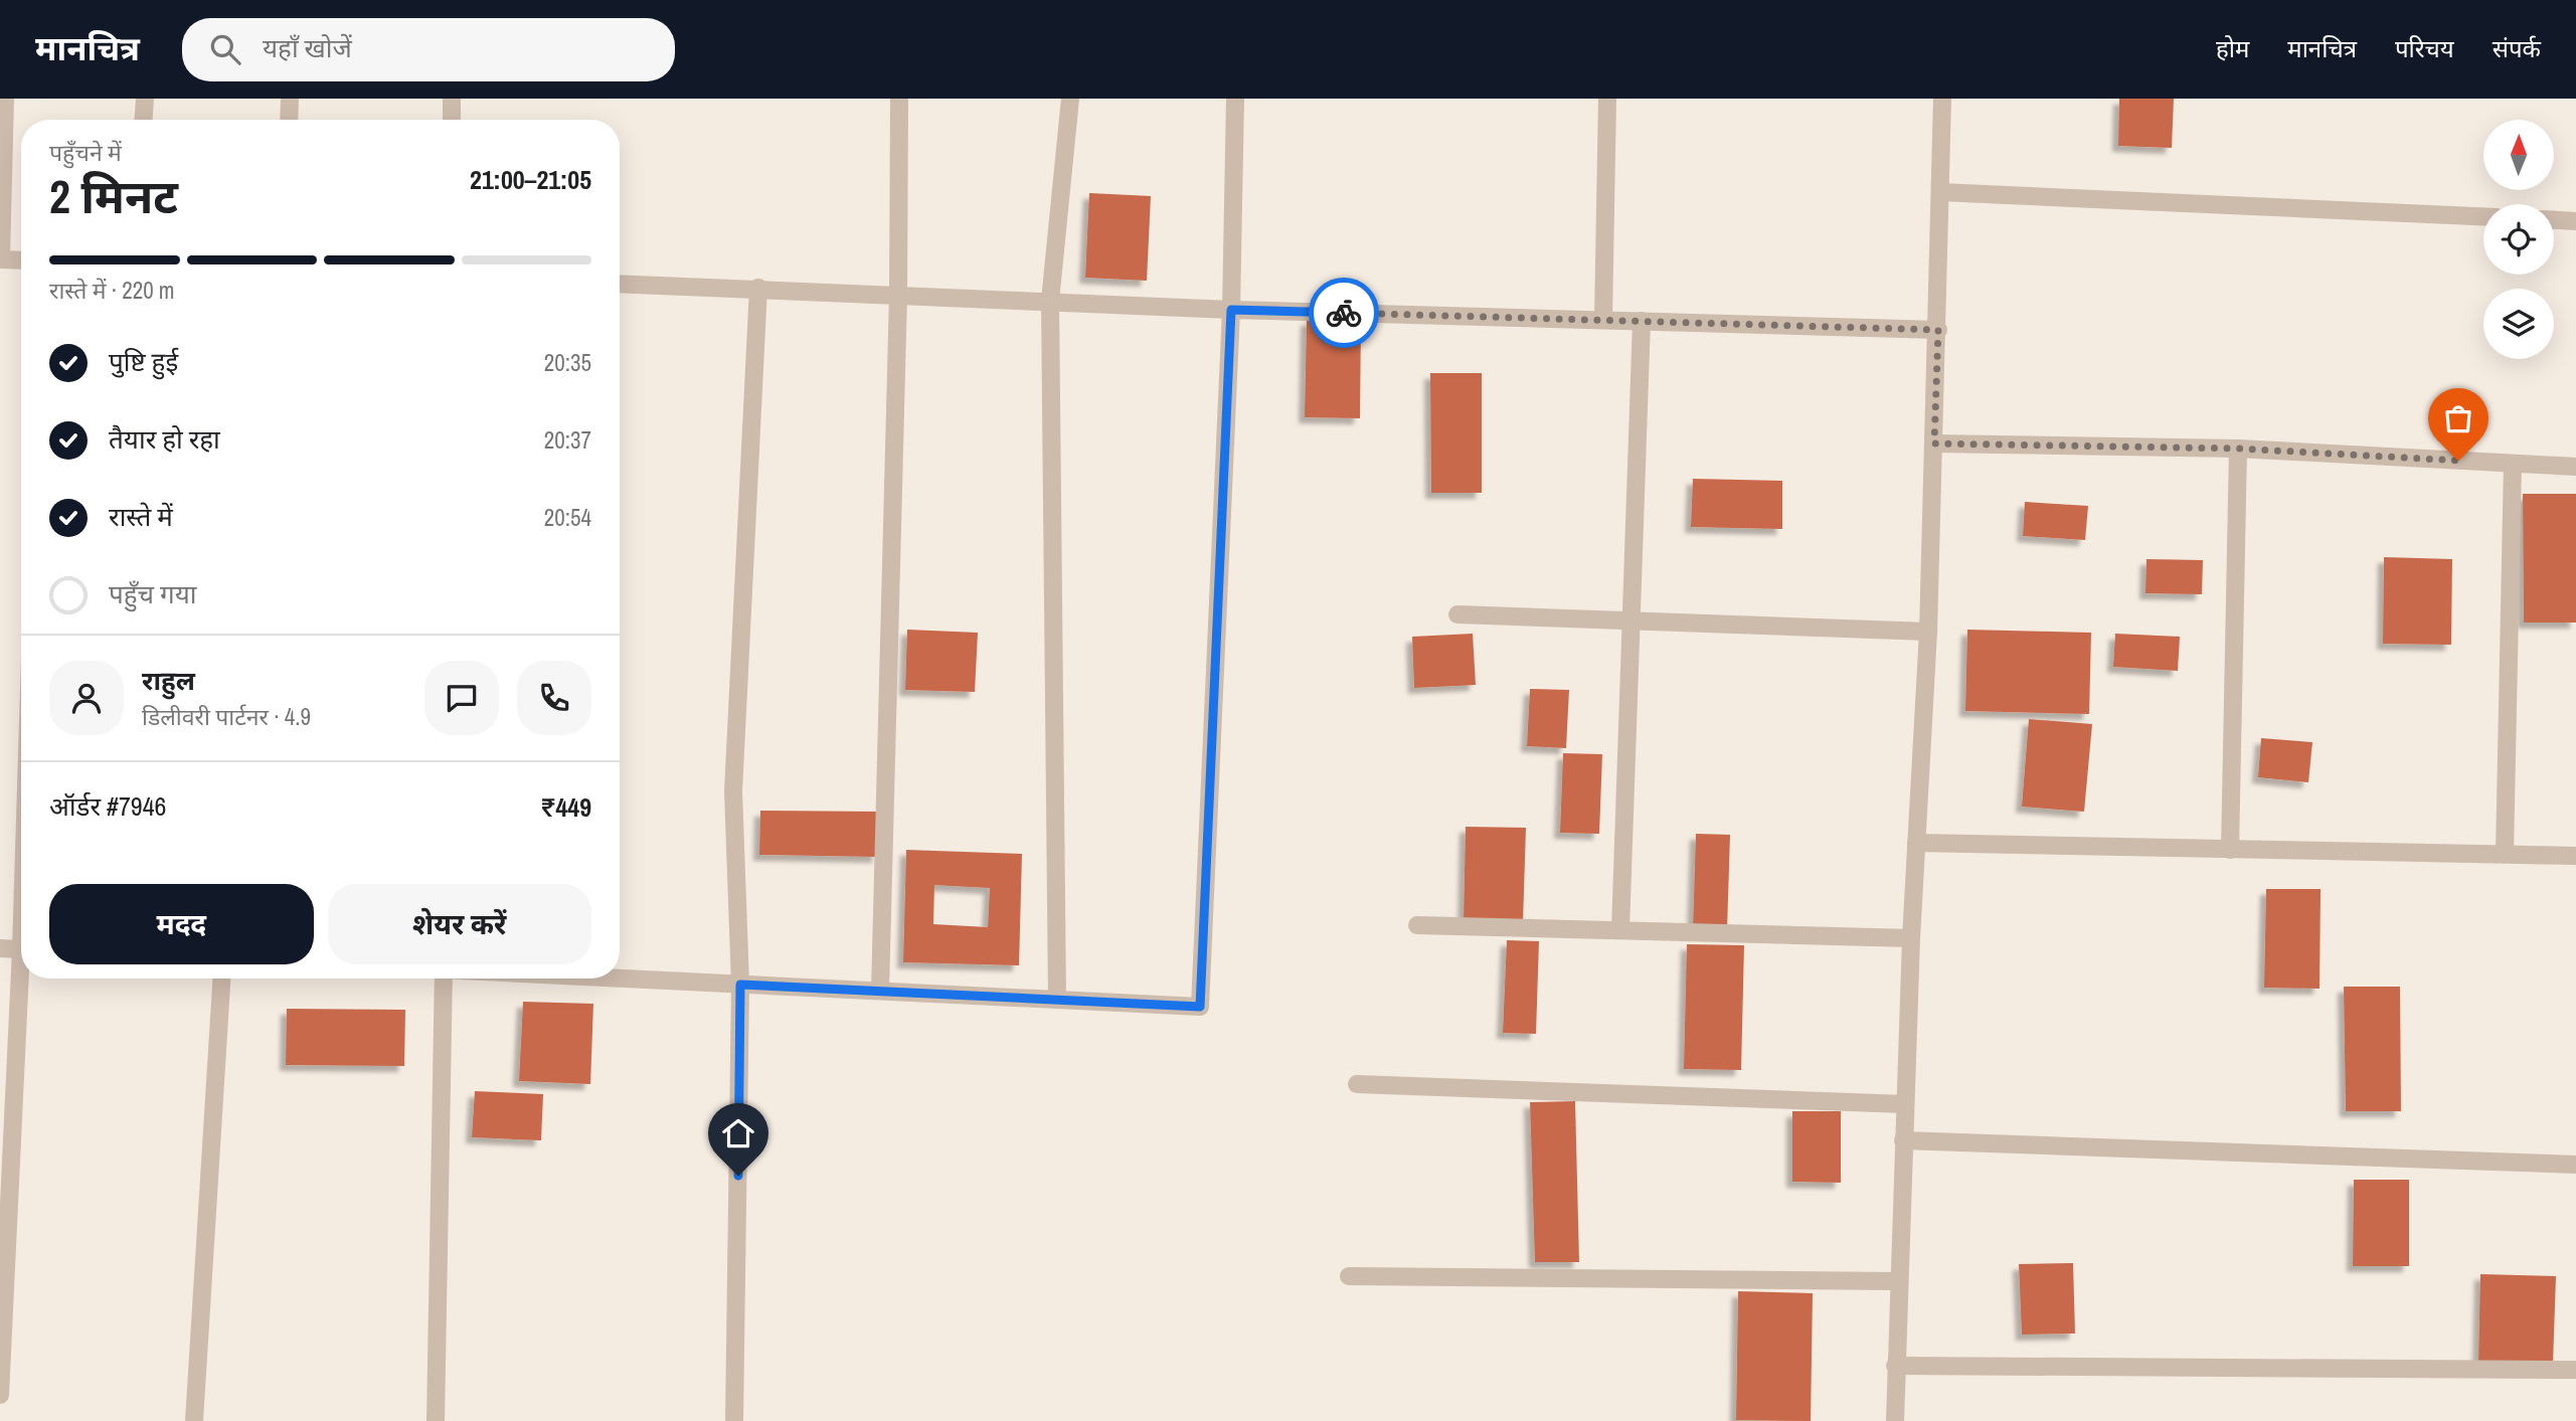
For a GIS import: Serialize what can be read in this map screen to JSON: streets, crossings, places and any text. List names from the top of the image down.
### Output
{
  "north": "top",
  "page": {
    "header": "मानचित्र",
    "search": "यहाँ खोजें",
    "nav": [
      "होम",
      "मानचित्र",
      "परिचय",
      "संपर्क"
    ],
    "heading": ["2 मिनट", "पहुँचने में", "21:00–21:05"],
    "panel": [
      "राहुल",
      "डिलीवरी पार्टनर · 4.9",
      "ऑर्डर #7946",
      "₹449"
    ],
    "bar": "रास्ते में · 220 m",
    "list": [
      ["पुष्टि हुई", "20:35"],
      ["तैयार हो रहा", "20:37"],
      ["रास्ते में", "20:54"],
      "पहुँच गया"
    ],
    "buttons": ["मदद", "शेयर करें"]
  }
}
